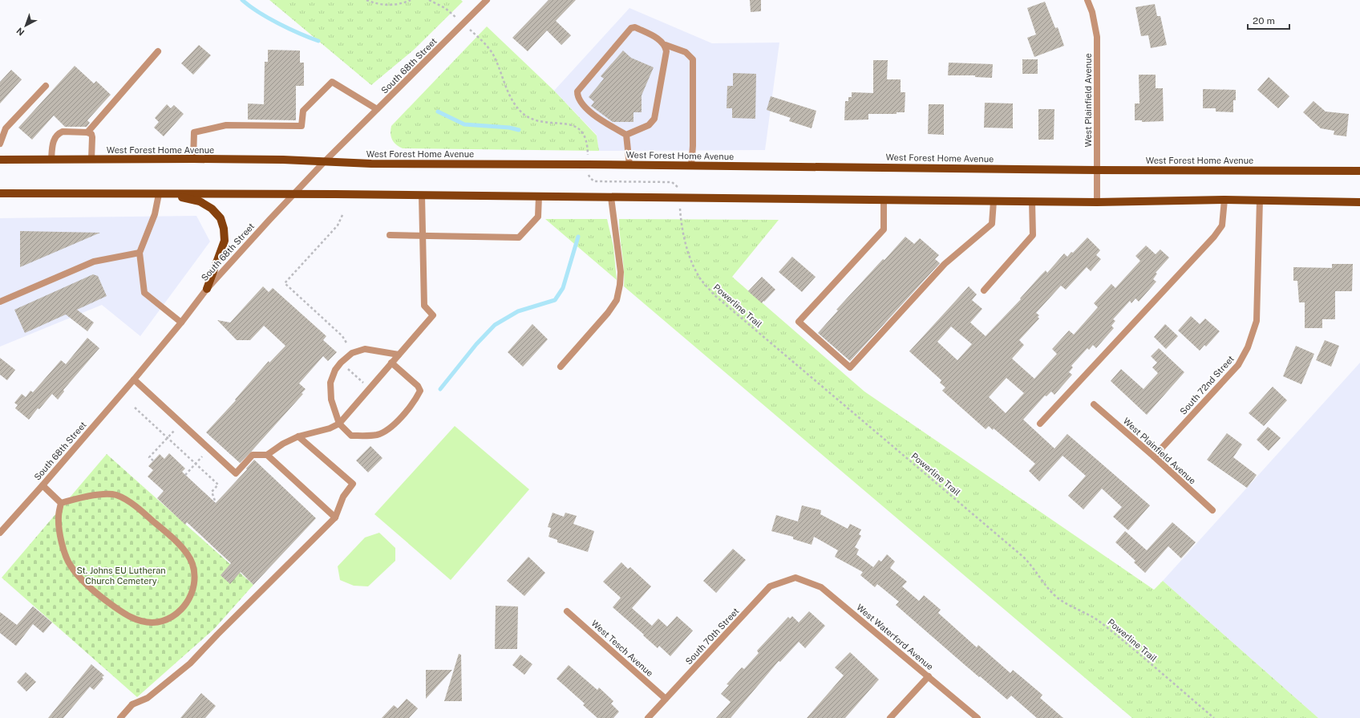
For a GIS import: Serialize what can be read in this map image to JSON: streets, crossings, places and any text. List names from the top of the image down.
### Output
{
  "streets": {
    "main road": ["West Forest Home Avenue"],
    "street": [
      "South 68th Street",
      "West Plainfield Avenue",
      "South 72nd Street",
      "South 70th Street",
      "West Waterford Avenue",
      "West Tesch Avenue"
    ],
    "path": ["Powerline Trail"]
  },
  "crossings": [
    ["South 68th Street", "West Forest Home Avenue"],
    ["West Plainfield Avenue", "West Forest Home Avenue"],
    ["West Plainfield Avenue", "South 72nd Street"],
    ["South 70th Street", "West Waterford Avenue"],
    ["South 70th Street", "West Tesch Avenue"]
  ],
  "parks": ["St. Johns EU Lutheran Church Cemetery"],
  "scale_bar": "20 m",
  "north": "bottom left"
}
